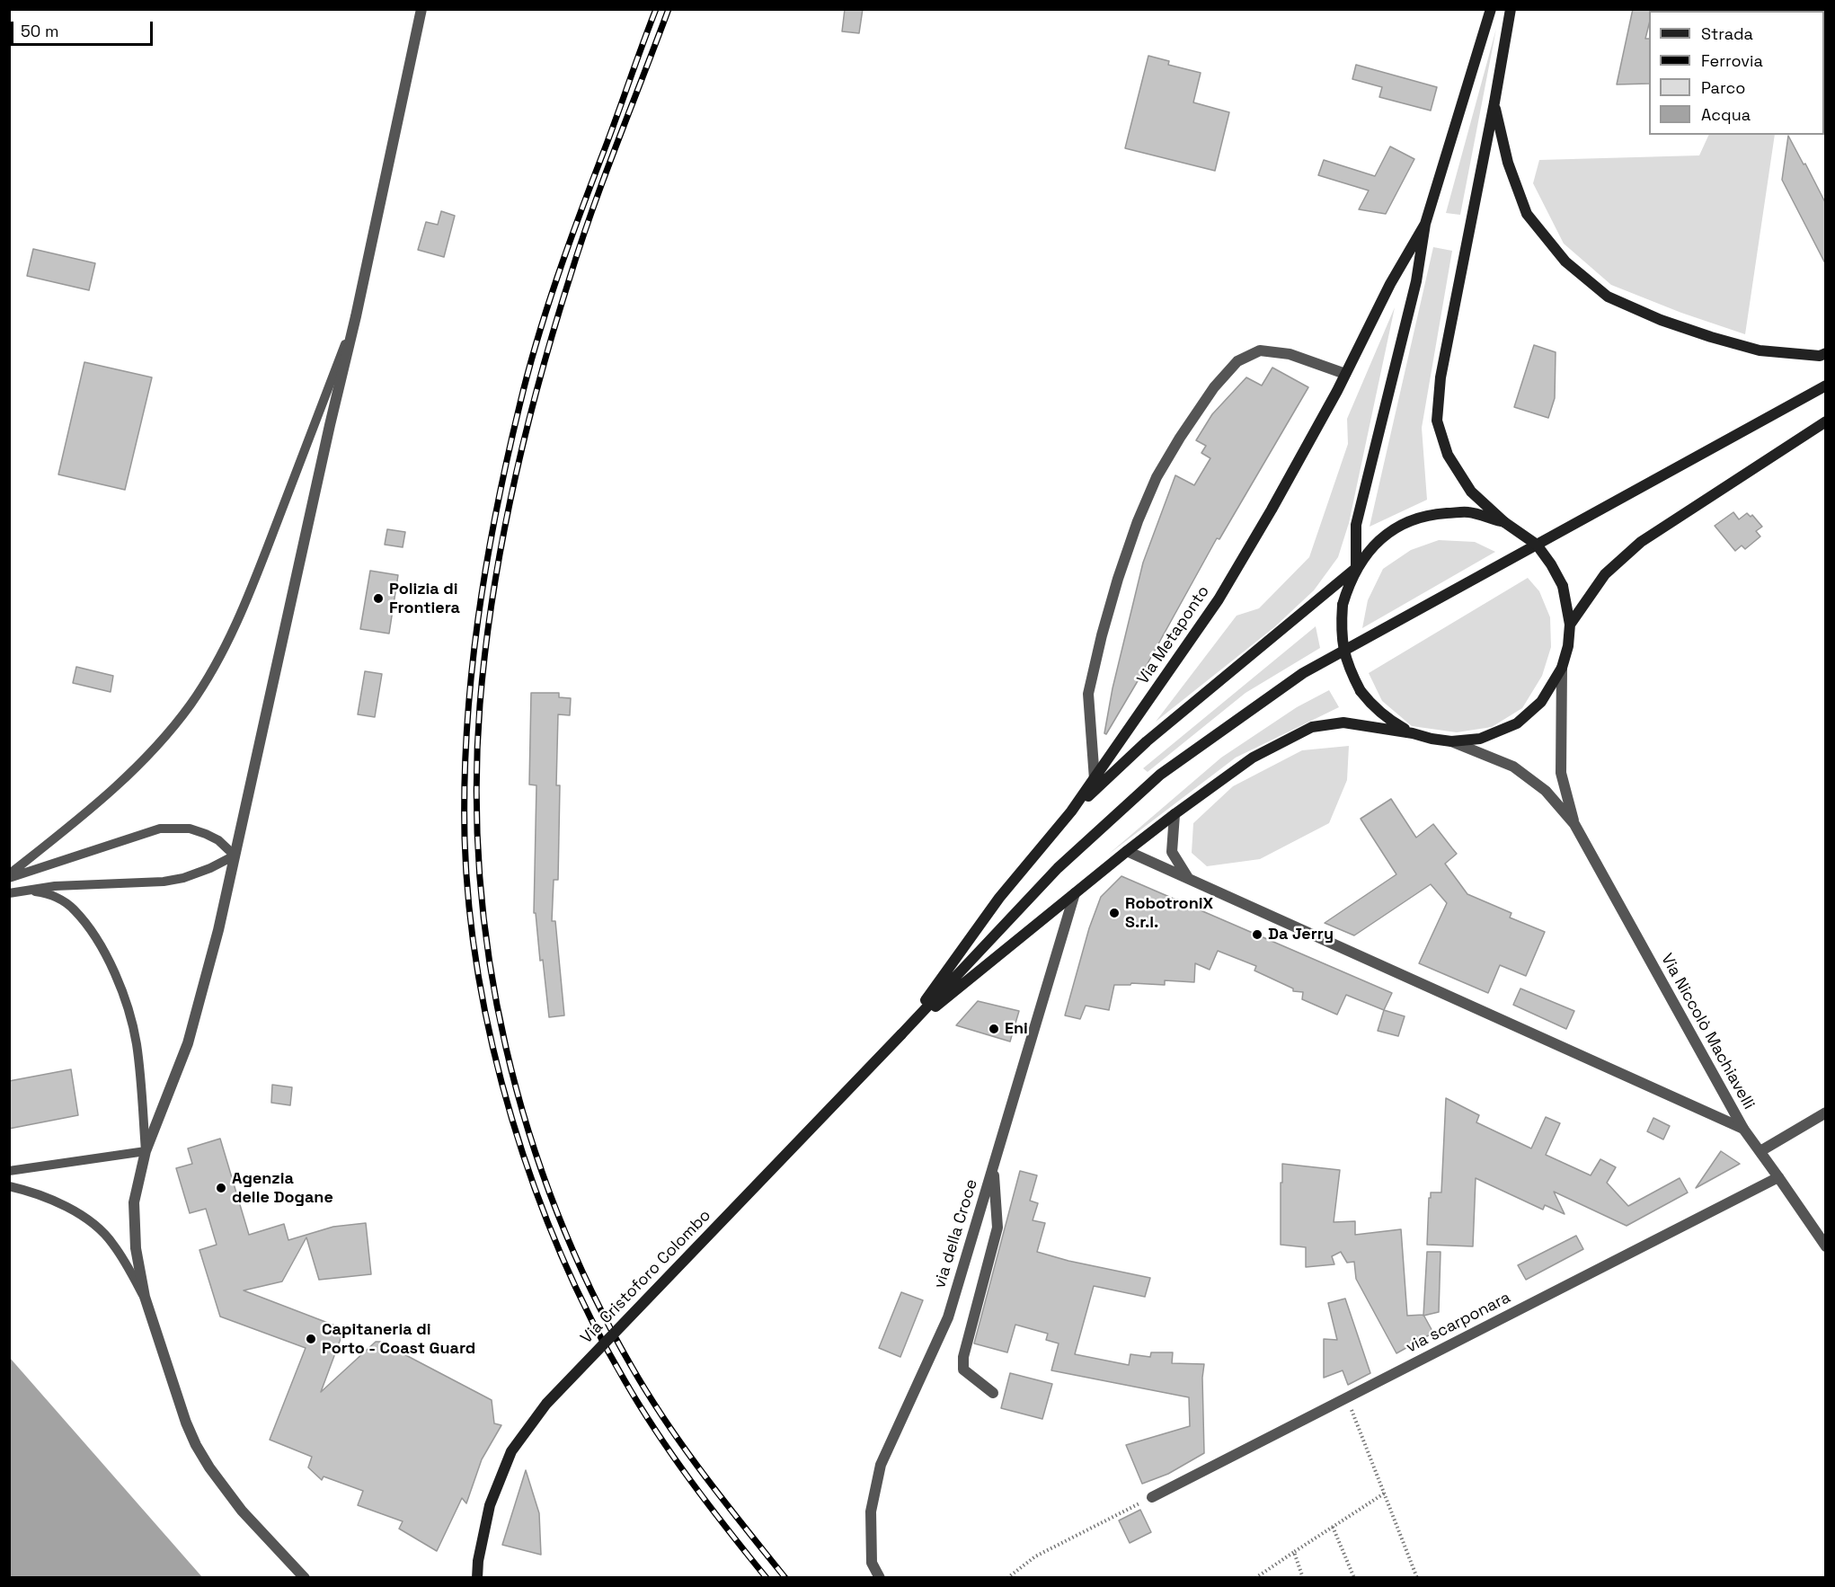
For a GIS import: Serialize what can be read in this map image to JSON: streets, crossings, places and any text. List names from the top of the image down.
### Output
{
  "streets": {
    "main road": ["Via Metaponto", "Via Cristoforo Colombo"],
    "street": ["Via Niccolò Machiavelli", "via della Croce", "via scarponara"]
  },
  "crossings": [
    ["Via Metaponto", "Via Cristoforo Colombo"],
    ["Via Niccolò Machiavelli", "via scarponara"]
  ],
  "places": [
    "Polizia di Frontiera",
    "RobotroniX S.r.l.",
    "Da Jerry",
    "Eni",
    "Agenzia delle Dogane",
    "Capitaneria di Porto - Coast Guard"
  ],
  "legend": [
    "Strada",
    "Ferrovia",
    "Parco",
    "Acqua"
  ],
  "scale_bar": "50 m"
}
